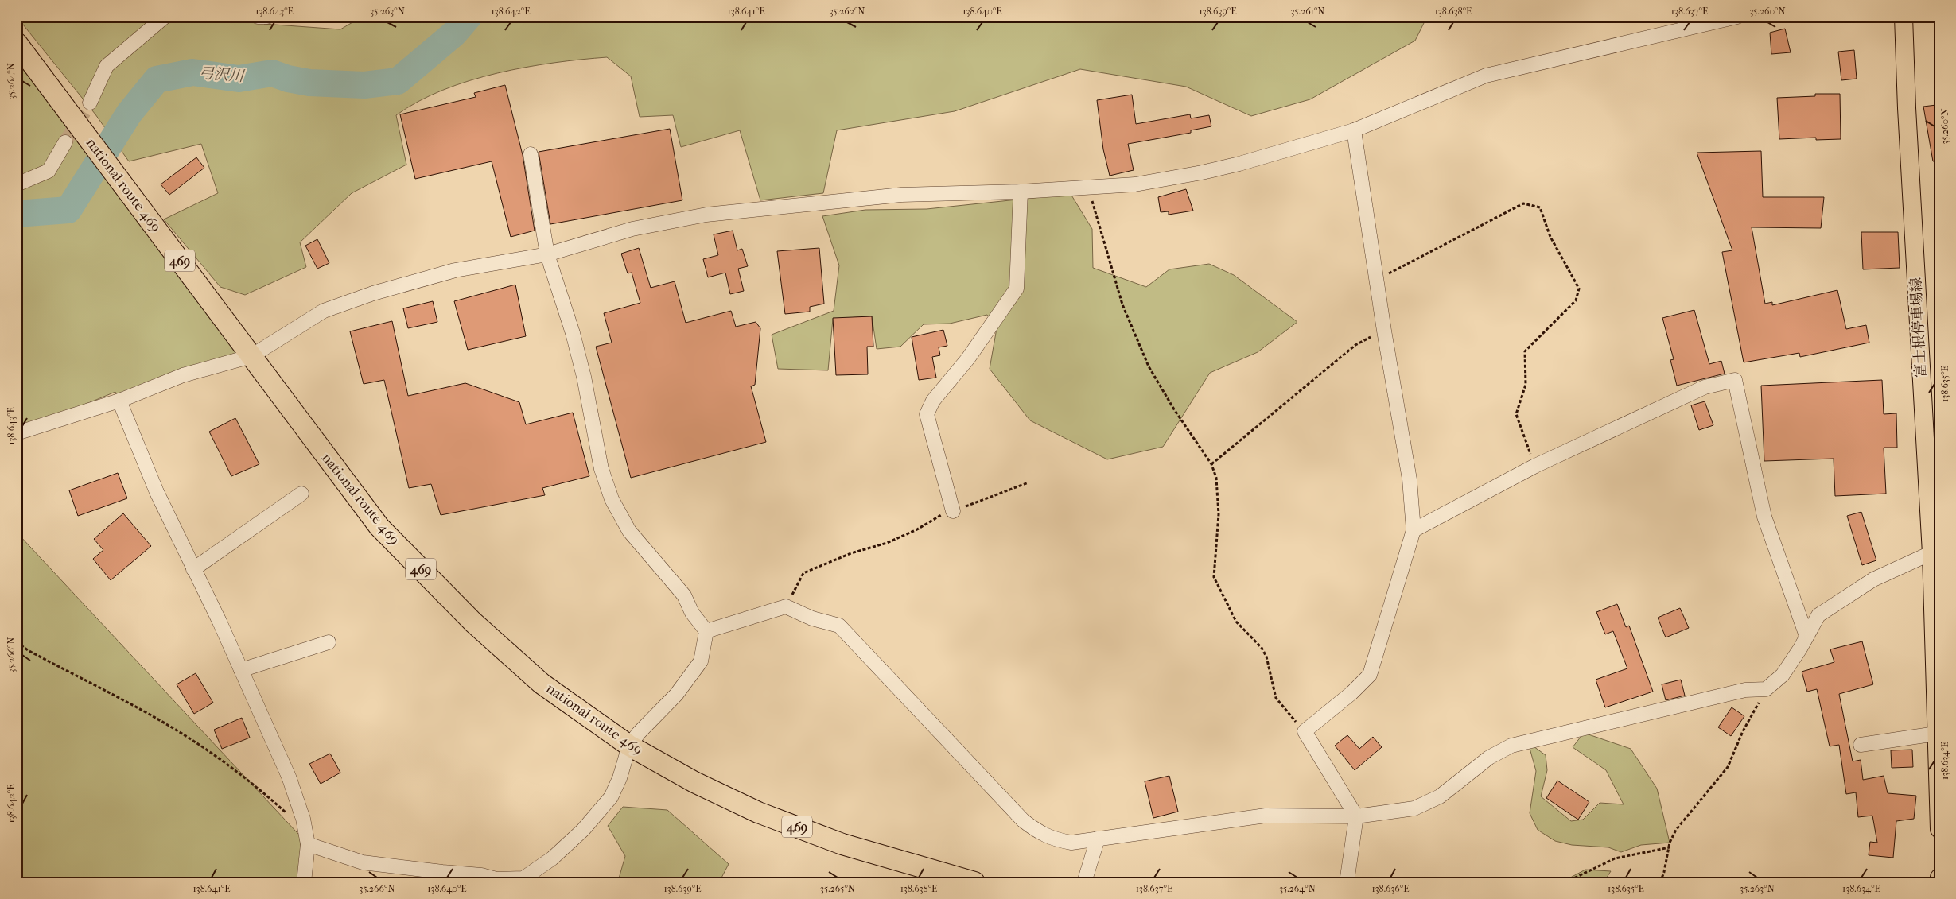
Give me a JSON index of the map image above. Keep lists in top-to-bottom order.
{
  "streets": {
    "highway": ["national route 469", "469"],
    "main road": ["富士根停車場線"]
  },
  "water": ["弓沢川"],
  "coordinates": [
    "138.643°E",
    "35.263°N",
    "138.642°E",
    "138.641°E",
    "35.262°N",
    "138.640°E",
    "138.639°E",
    "35.261°N",
    "138.638°E",
    "138.637°E",
    "35.260°N",
    "35.264°N",
    "138.635°E",
    "35.266°N",
    "138.634°E",
    "35.265°N",
    "138.636°E"
  ]
}
